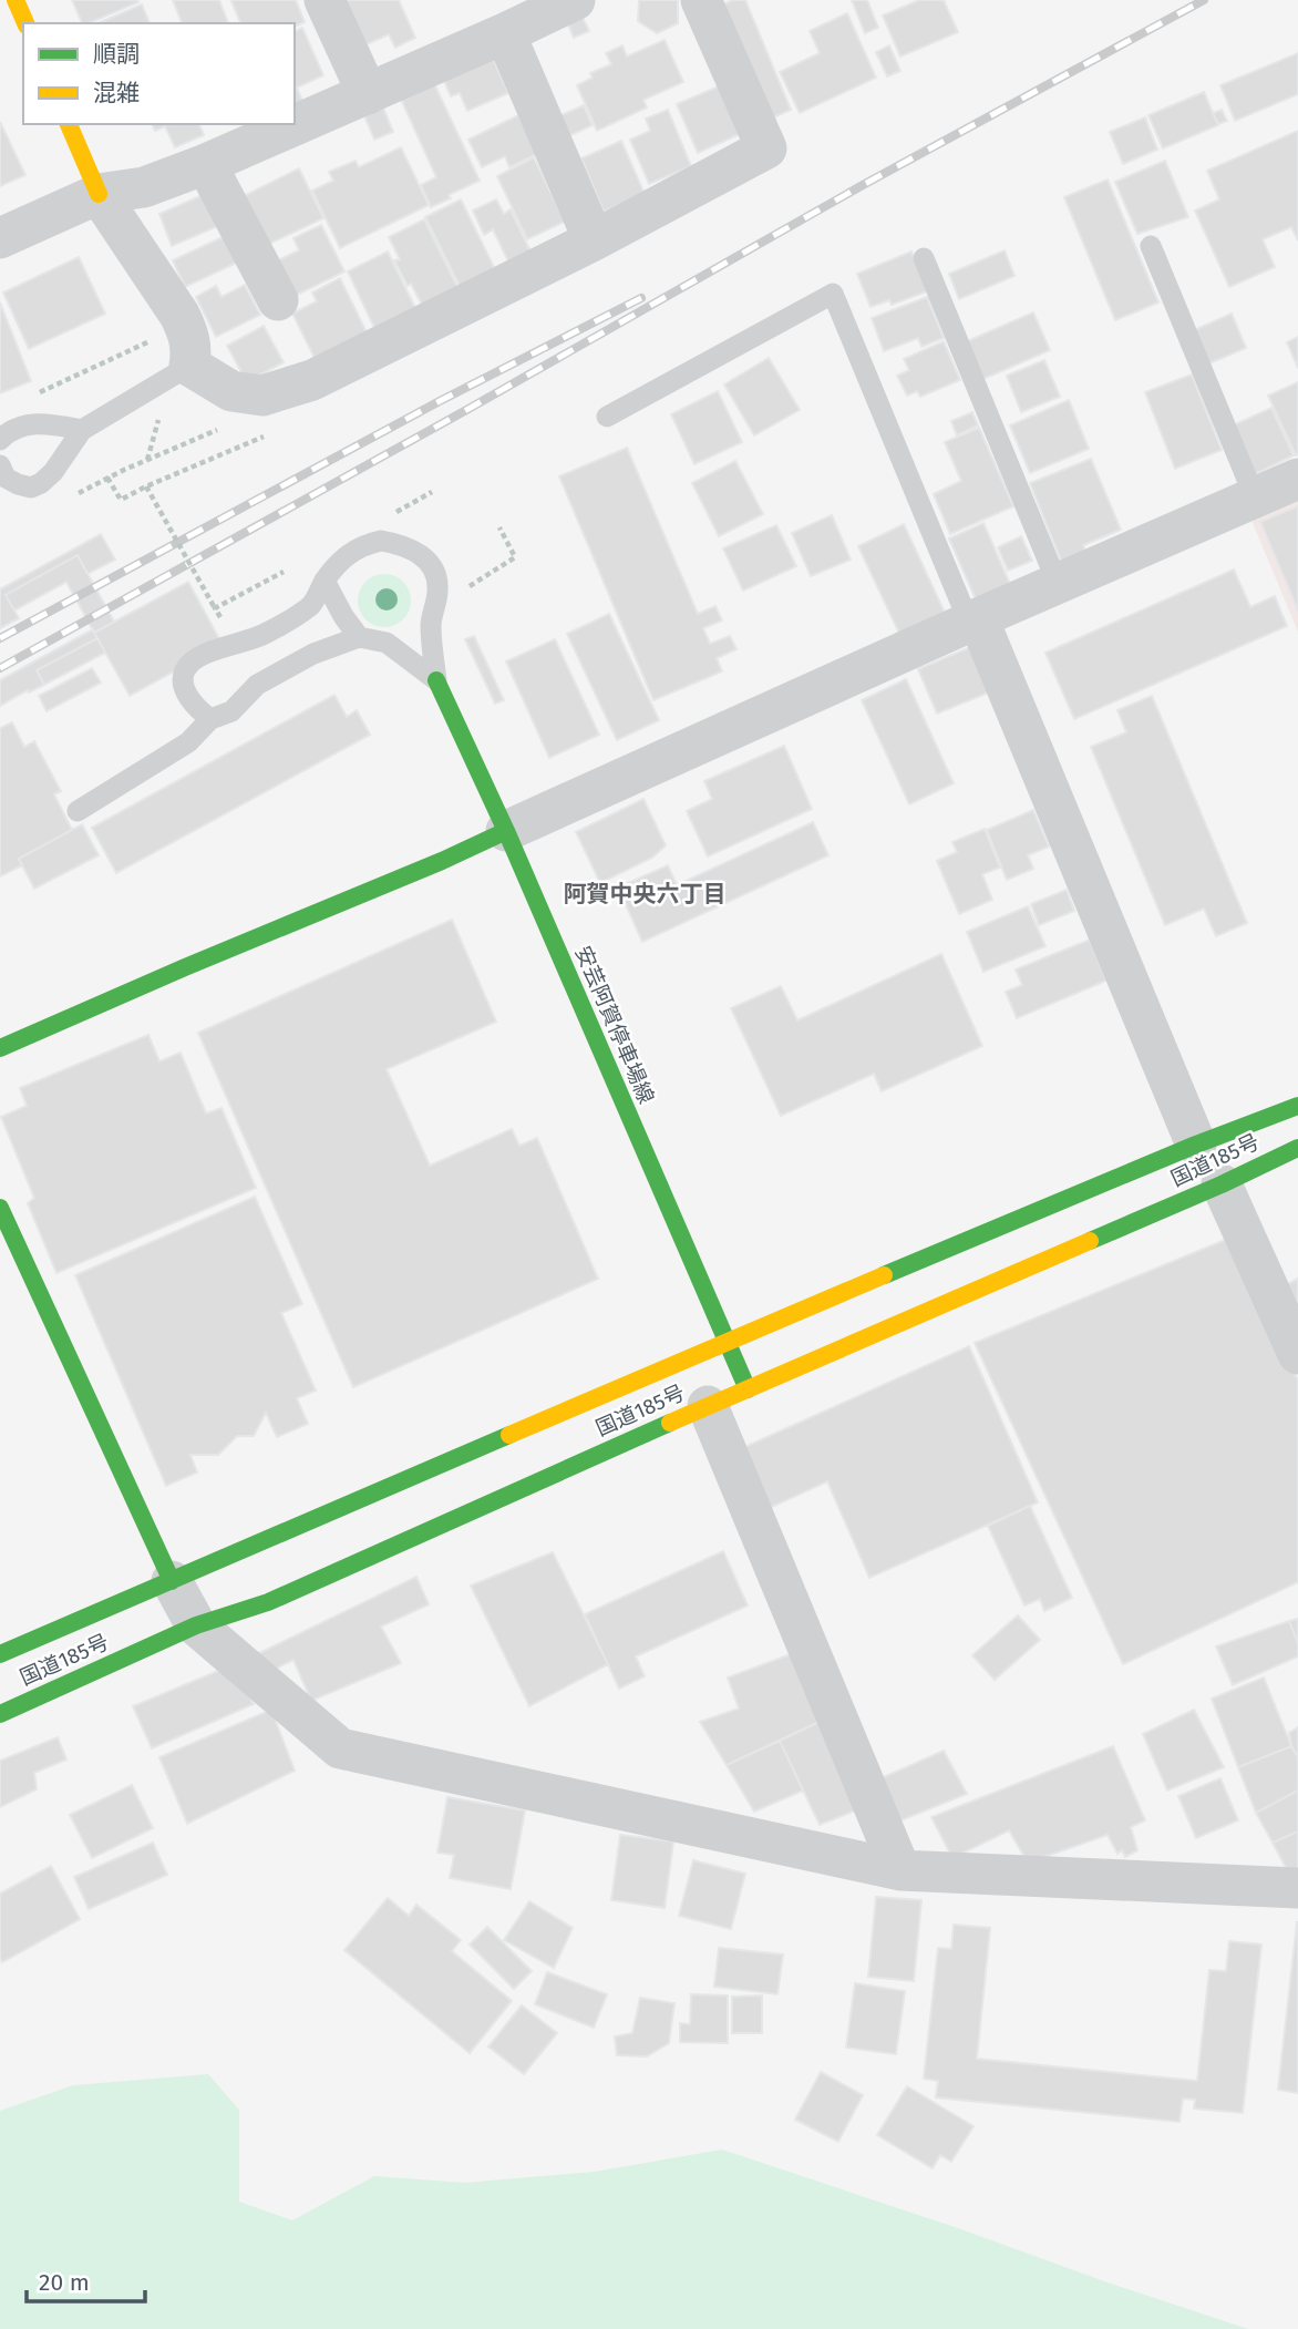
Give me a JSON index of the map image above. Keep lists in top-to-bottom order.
{
  "streets": {
    "main road": ["安芸阿賀停車場線", "国道185号"]
  },
  "crossings": [
    ["安芸阿賀停車場線", "国道185号"]
  ],
  "districts": ["阿賀中央六丁目"],
  "legend": ["順調", "混雑"],
  "scale_bar": "20 m"
}
